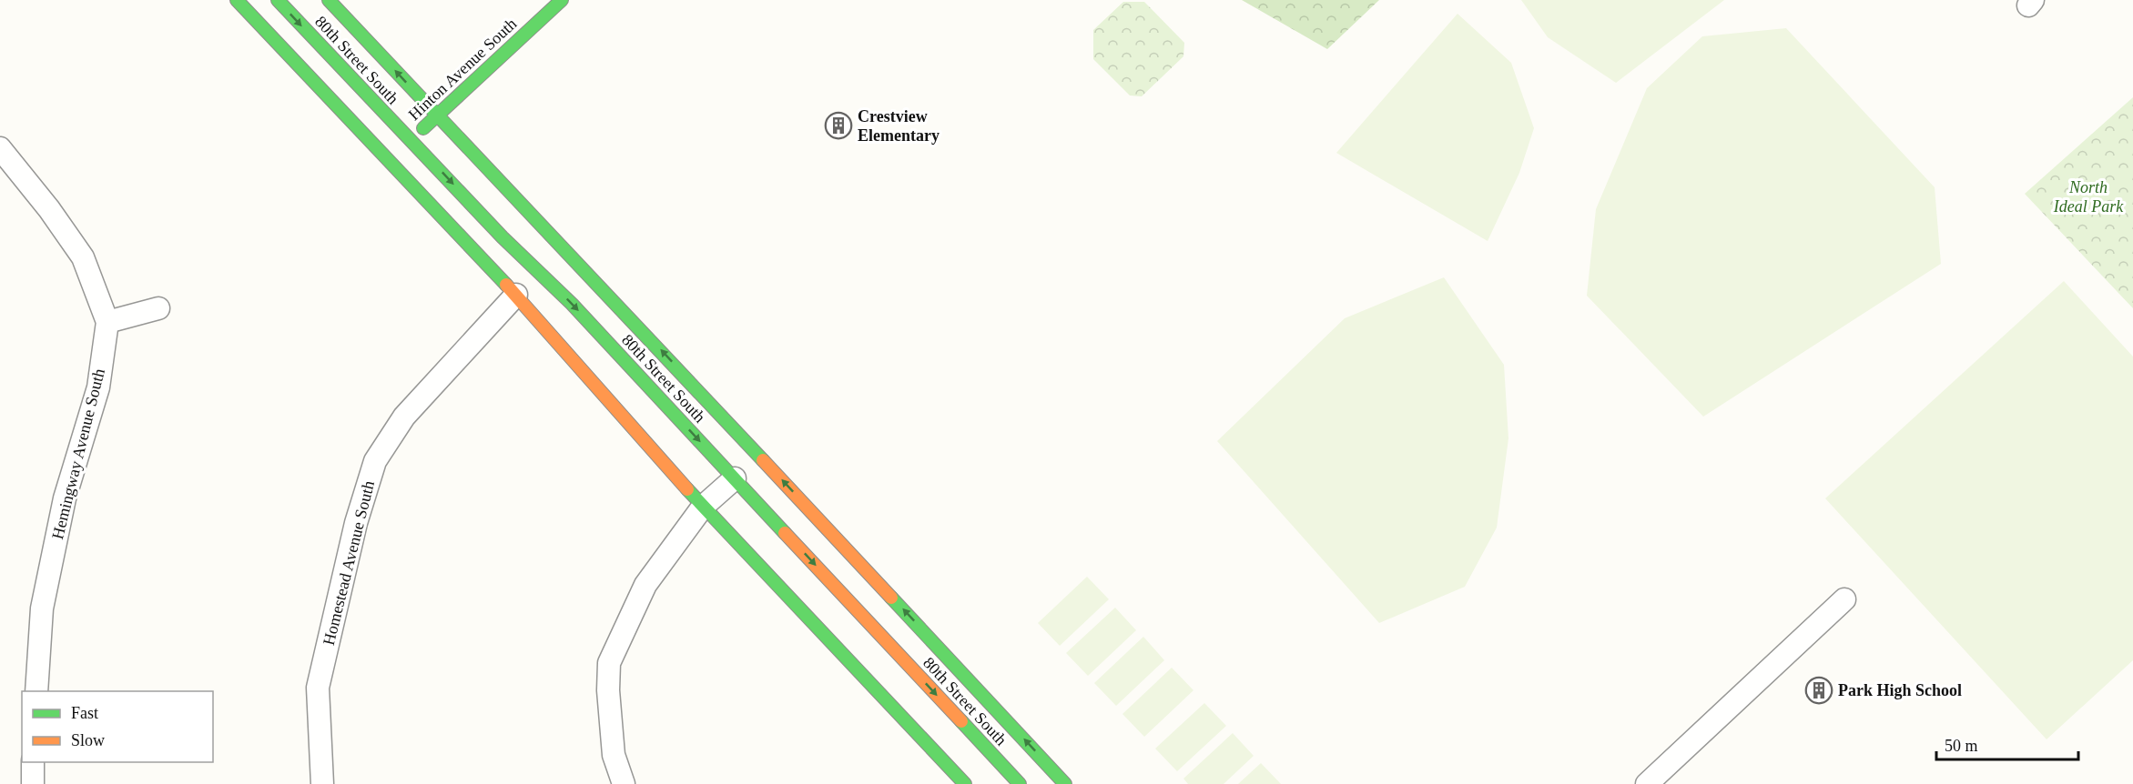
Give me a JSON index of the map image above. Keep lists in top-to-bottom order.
{
  "streets": {
    "main road": ["80th Street South", "Hinton Avenue South"],
    "street": ["Hemingway Avenue South", "Homestead Avenue South"]
  },
  "crossings": [
    ["80th Street South", "Hinton Avenue South"]
  ],
  "parks": ["North Ideal Park"],
  "places": {
    "building": ["Crestview Elementary", "Park High School"]
  },
  "legend": ["Fast", "Slow"],
  "scale_bar": "50 m"
}
